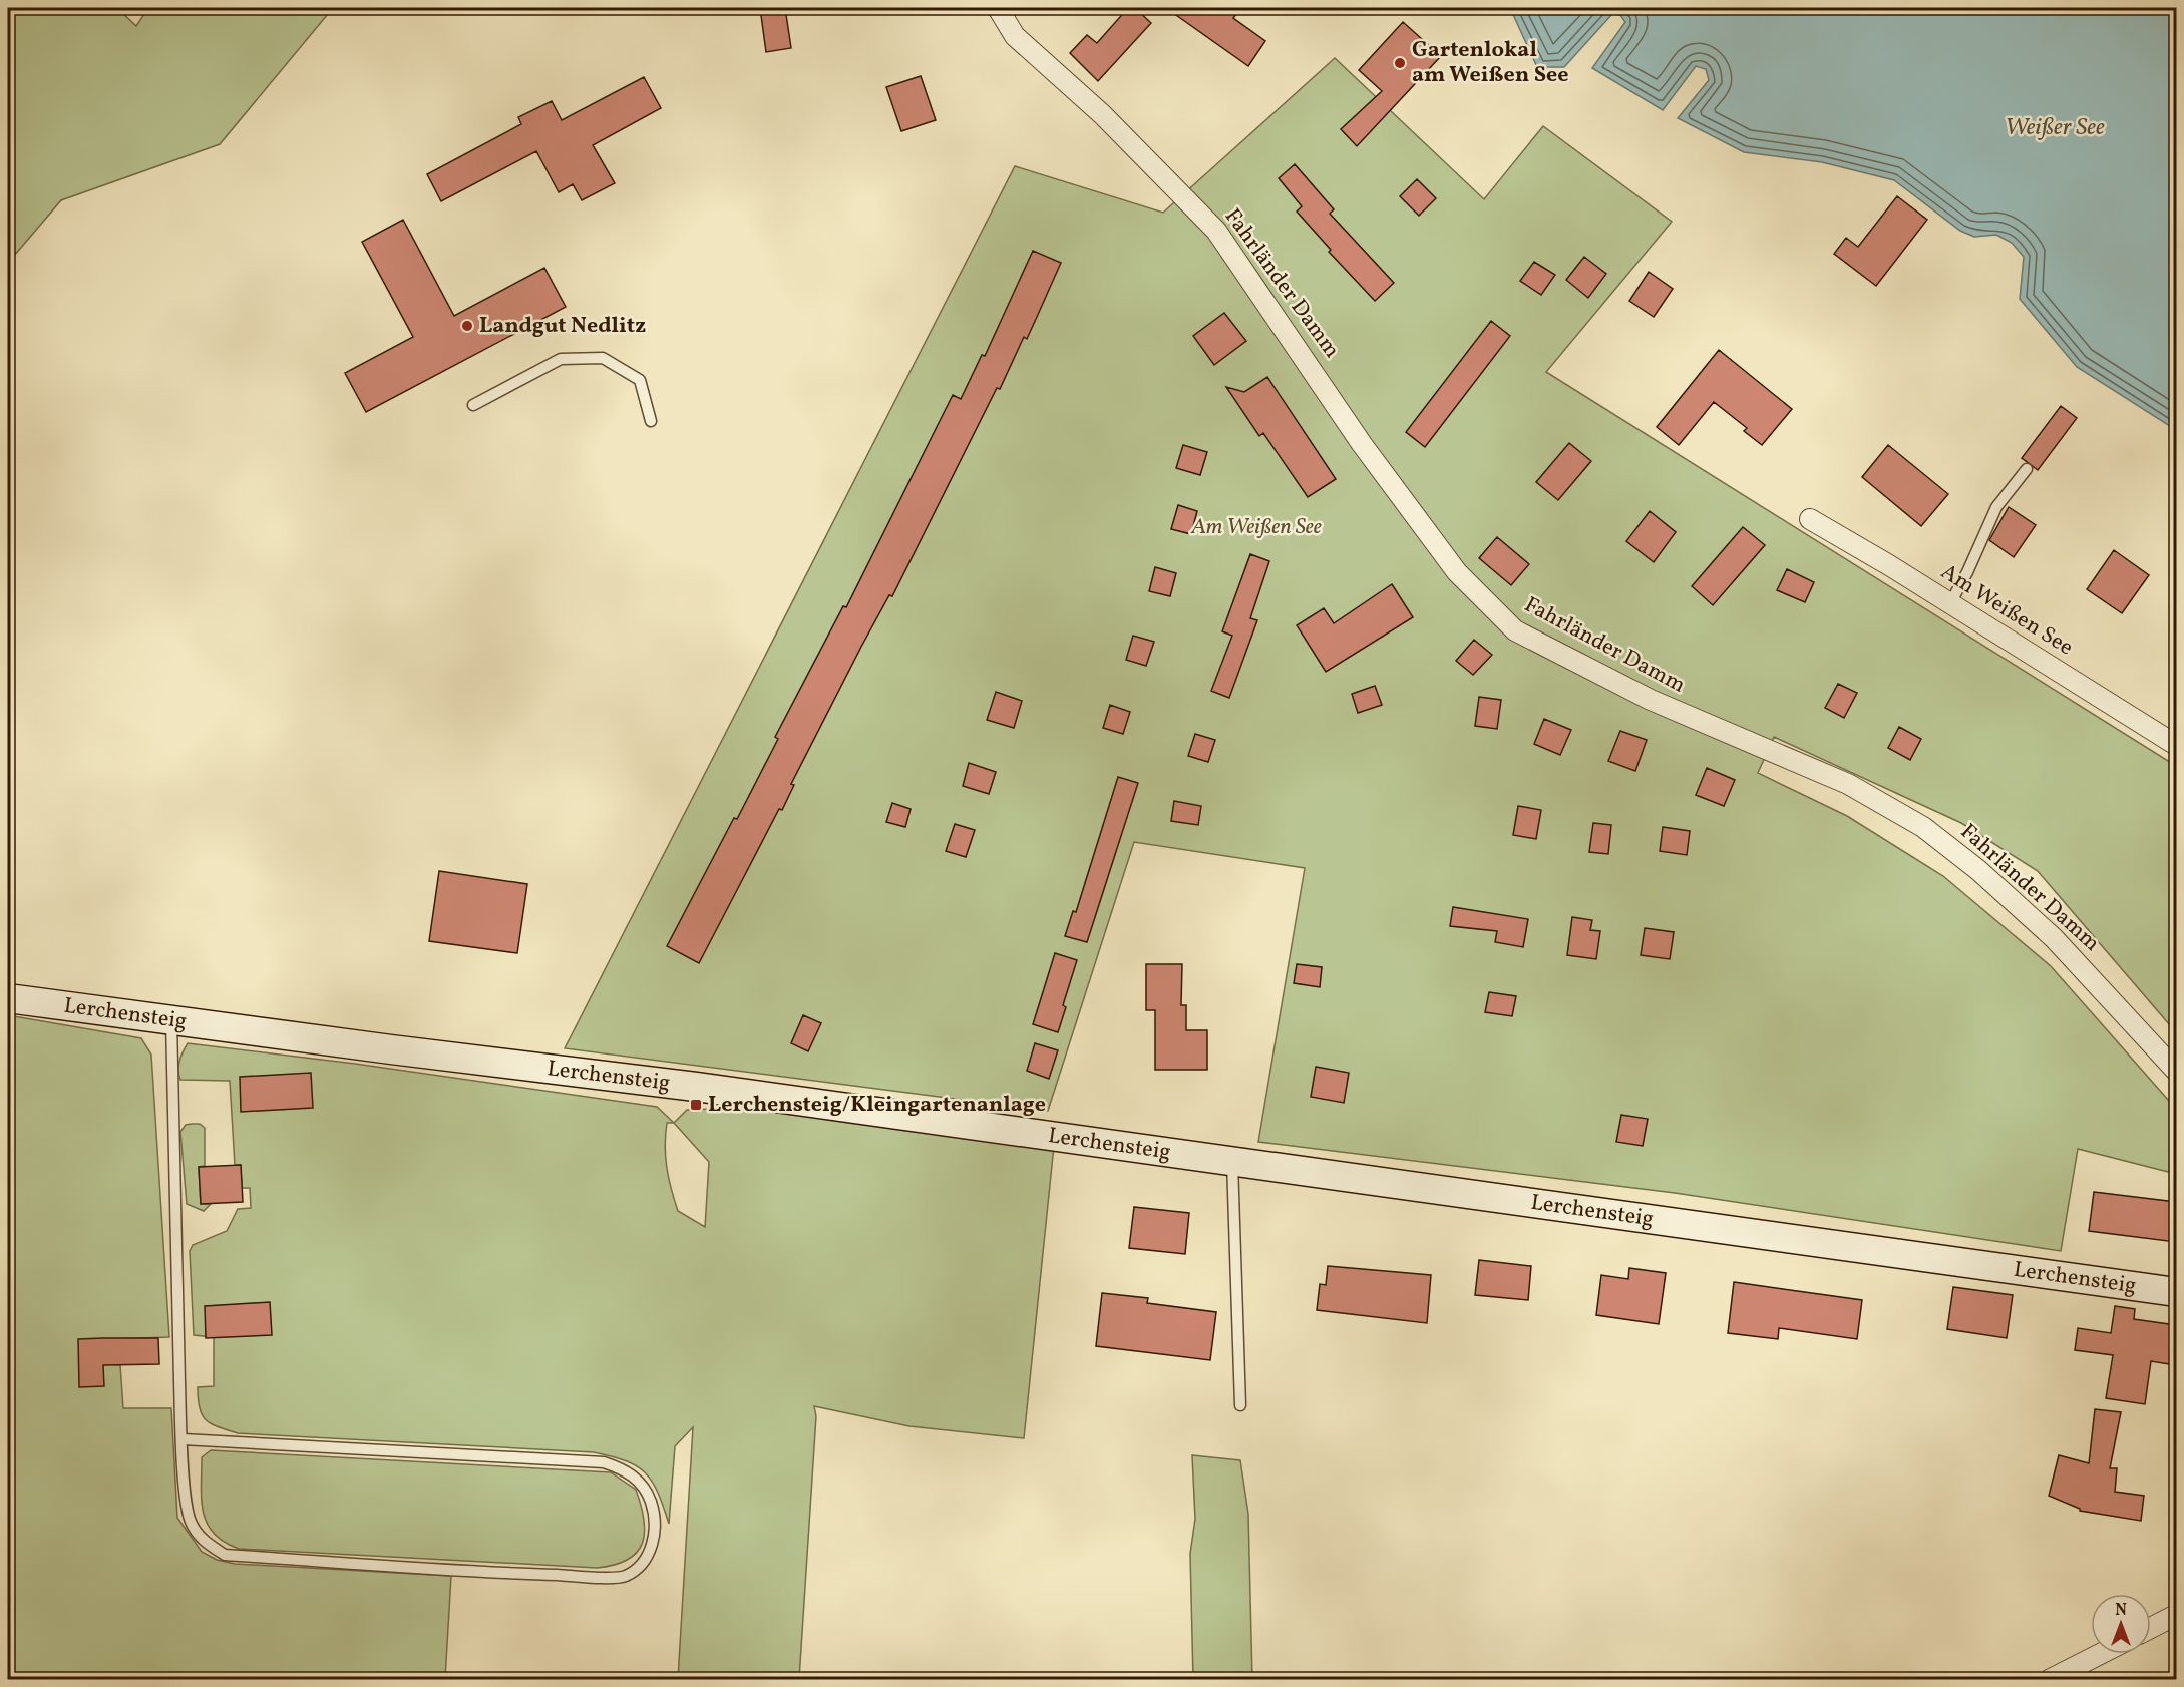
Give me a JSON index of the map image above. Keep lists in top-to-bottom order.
{
  "streets": {
    "street": ["Fahrländer Damm", "Am Weißen See", "Lerchensteig"]
  },
  "water": ["Weißer See"],
  "parks": ["Am Weißen See"],
  "places": {
    "other": ["Gartenlokal am Weißen See", "Landgut Nedlitz"],
    "transit": ["Lerchensteig/Kleingartenanlage"]
  },
  "north": "top"
}
